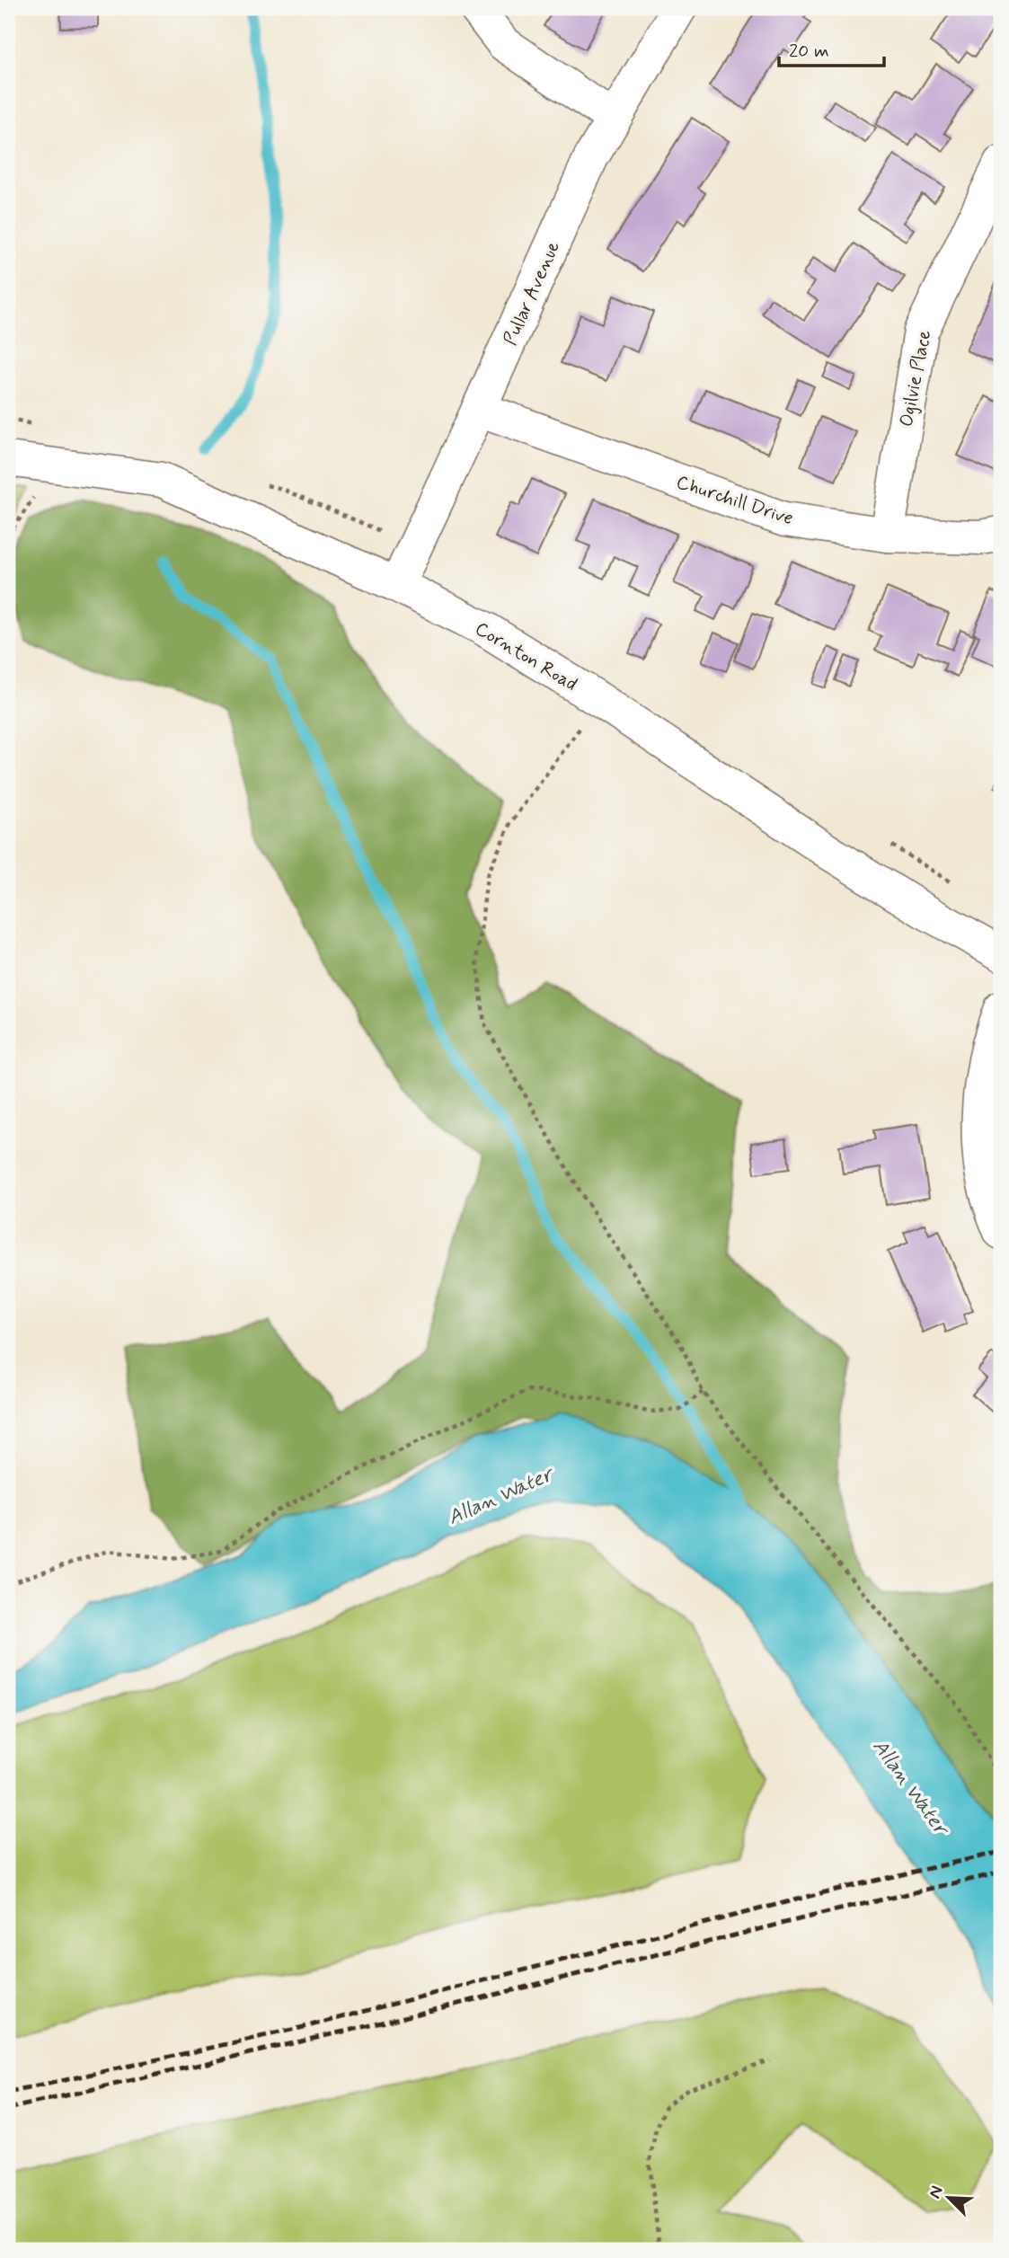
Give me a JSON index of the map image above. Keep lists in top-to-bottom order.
{
  "streets": {
    "street": [
      "Pullar Avenue",
      "Ogilvie Place",
      "Churchill Drive",
      "Cornton Road"
    ]
  },
  "crossings": [
    ["Pullar Avenue", "Churchill Drive"],
    ["Pullar Avenue", "Cornton Road"],
    ["Ogilvie Place", "Churchill Drive"]
  ],
  "water": ["Allan Water"],
  "scale_bar": "20 m",
  "north": "top left"
}
